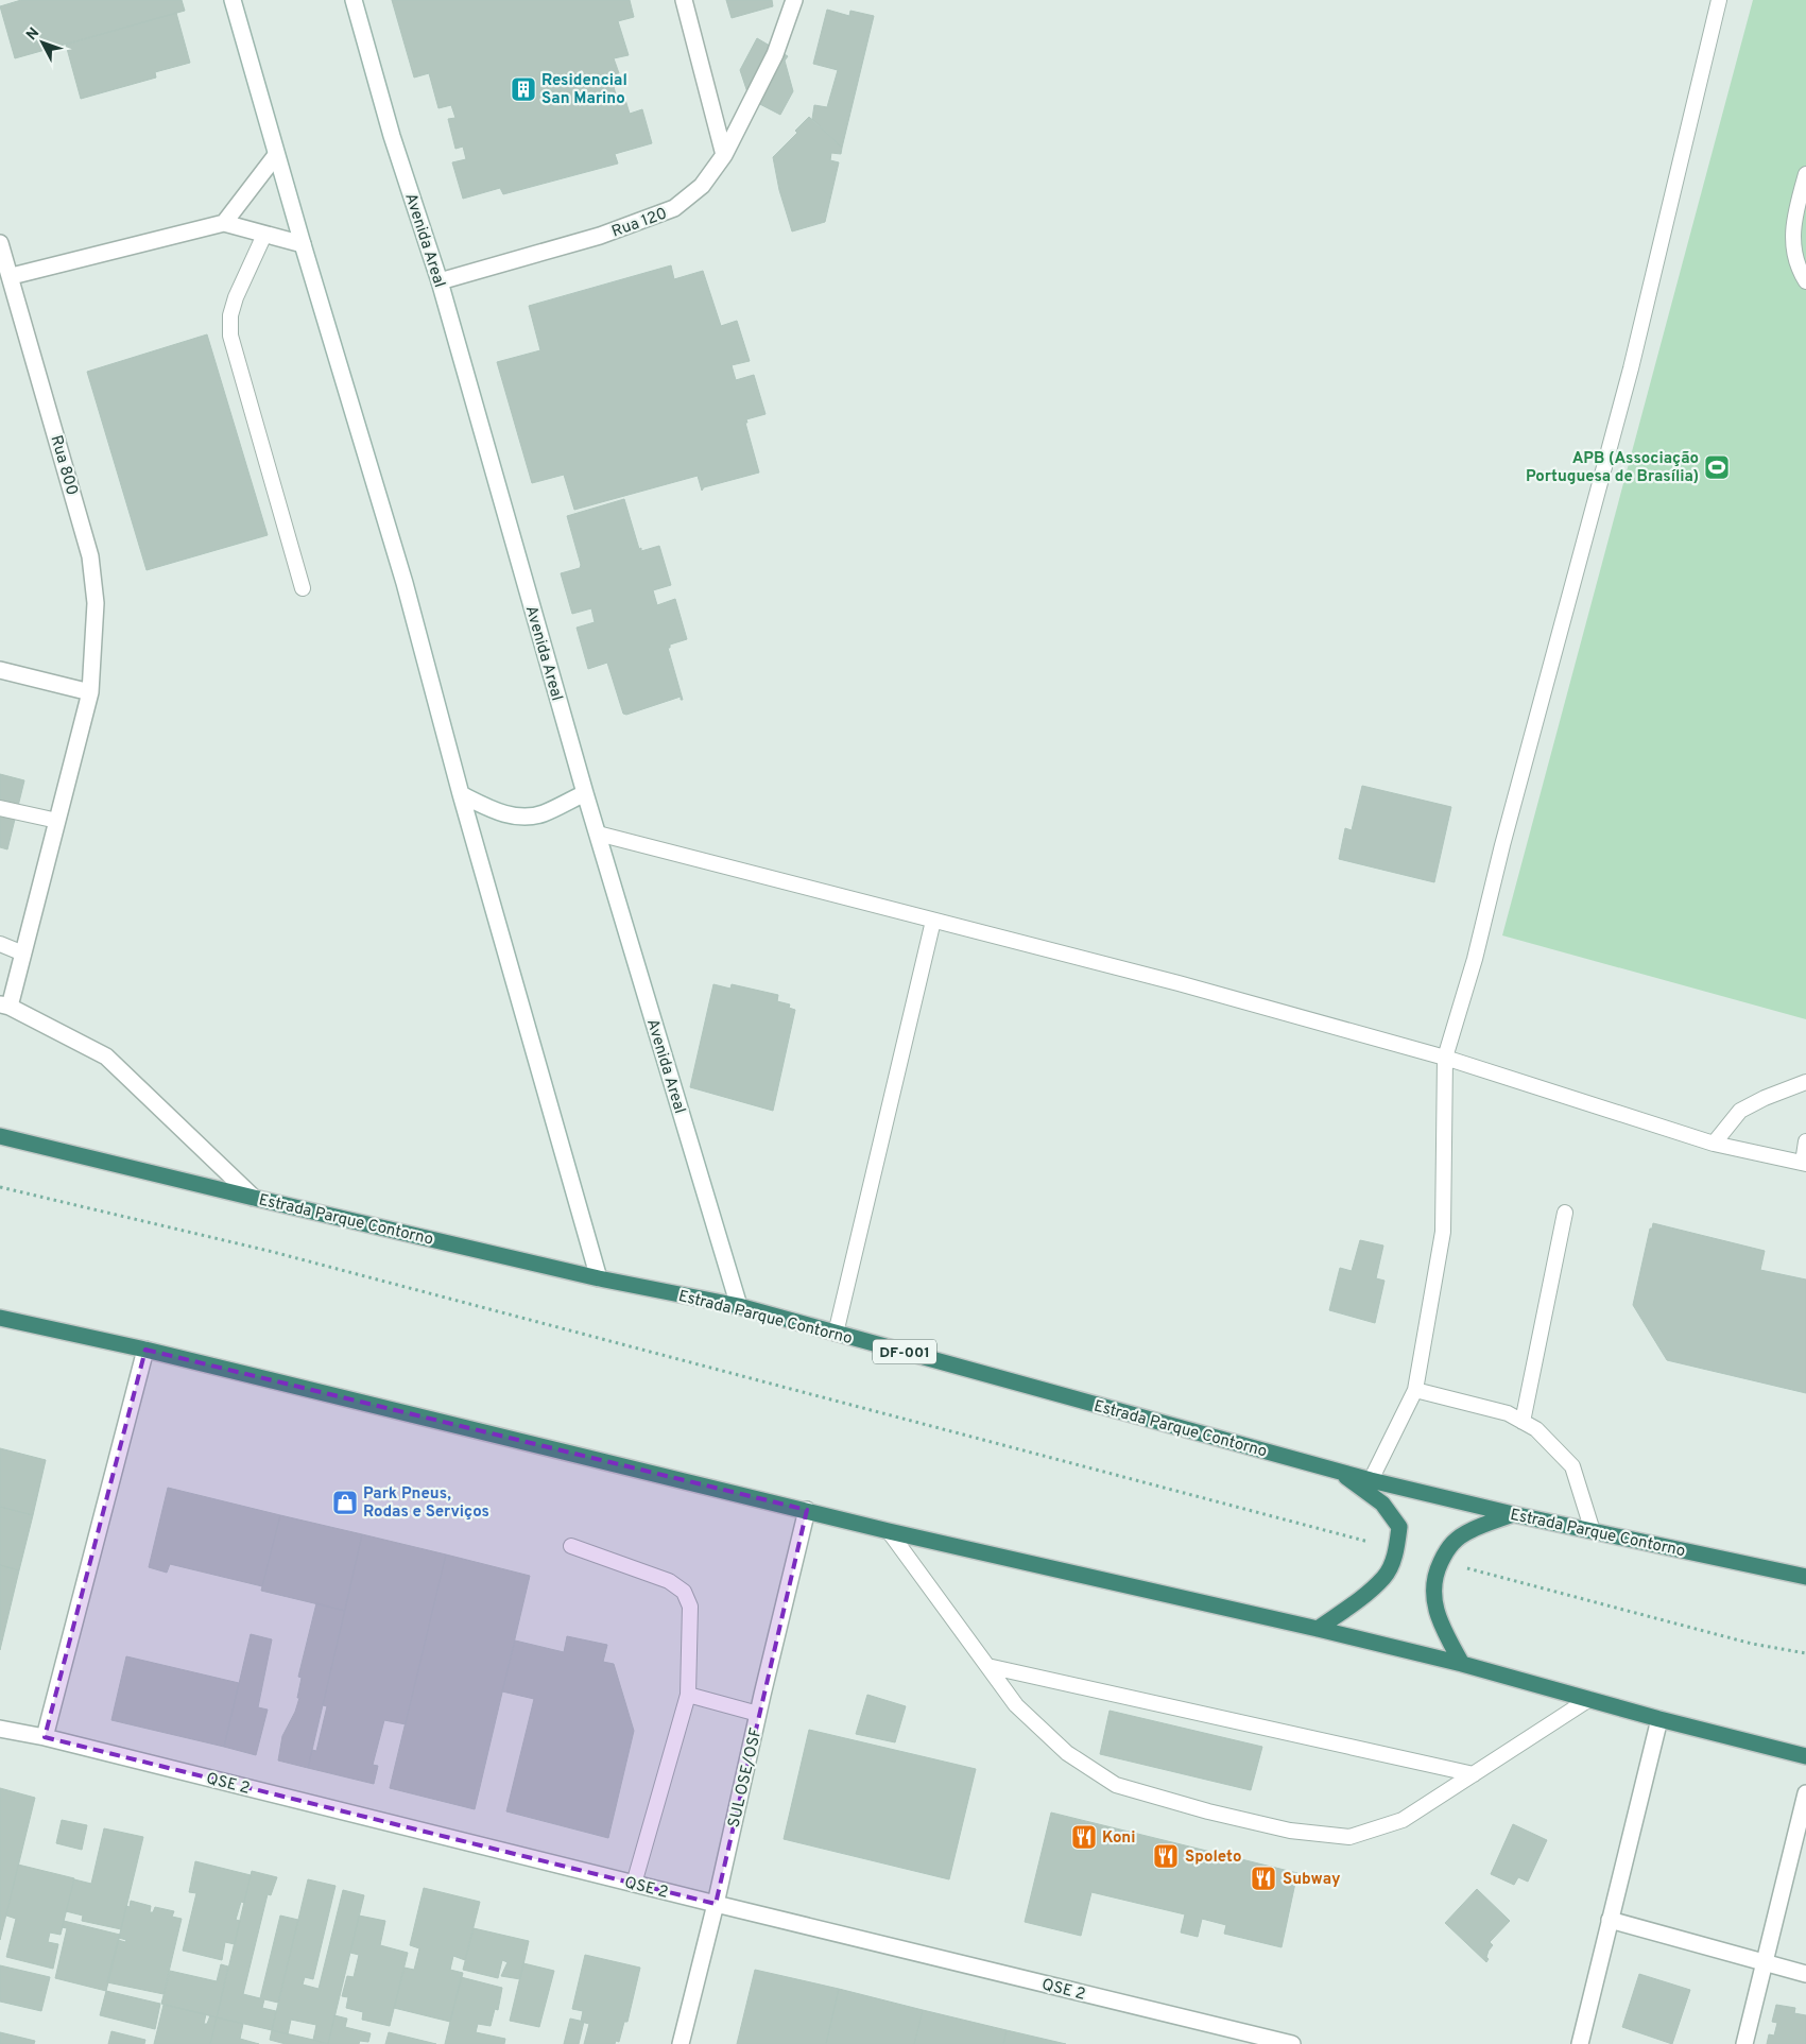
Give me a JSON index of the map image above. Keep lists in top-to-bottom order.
{
  "streets": {
    "highway": ["Estrada Parque Contorno", "DF-001"],
    "street": [
      "Rua 120",
      "Avenida Areal",
      "Rua 800",
      "SUL OSE/OSF",
      "QSE 2"
    ]
  },
  "crossings": [
    ["Rua 120", "Avenida Areal"],
    ["Avenida Areal", "Estrada Parque Contorno"],
    ["SUL OSE/OSF", "QSE 2"]
  ],
  "places": {
    "building": ["Residencial San Marino"],
    "sports": ["APB (Associação Portuguesa de Brasília)"],
    "shop": ["Park Pneus, Rodas e Serviços"],
    "restaurant": ["Koni", "Spoleto", "Subway"]
  },
  "north": "top left"
}
